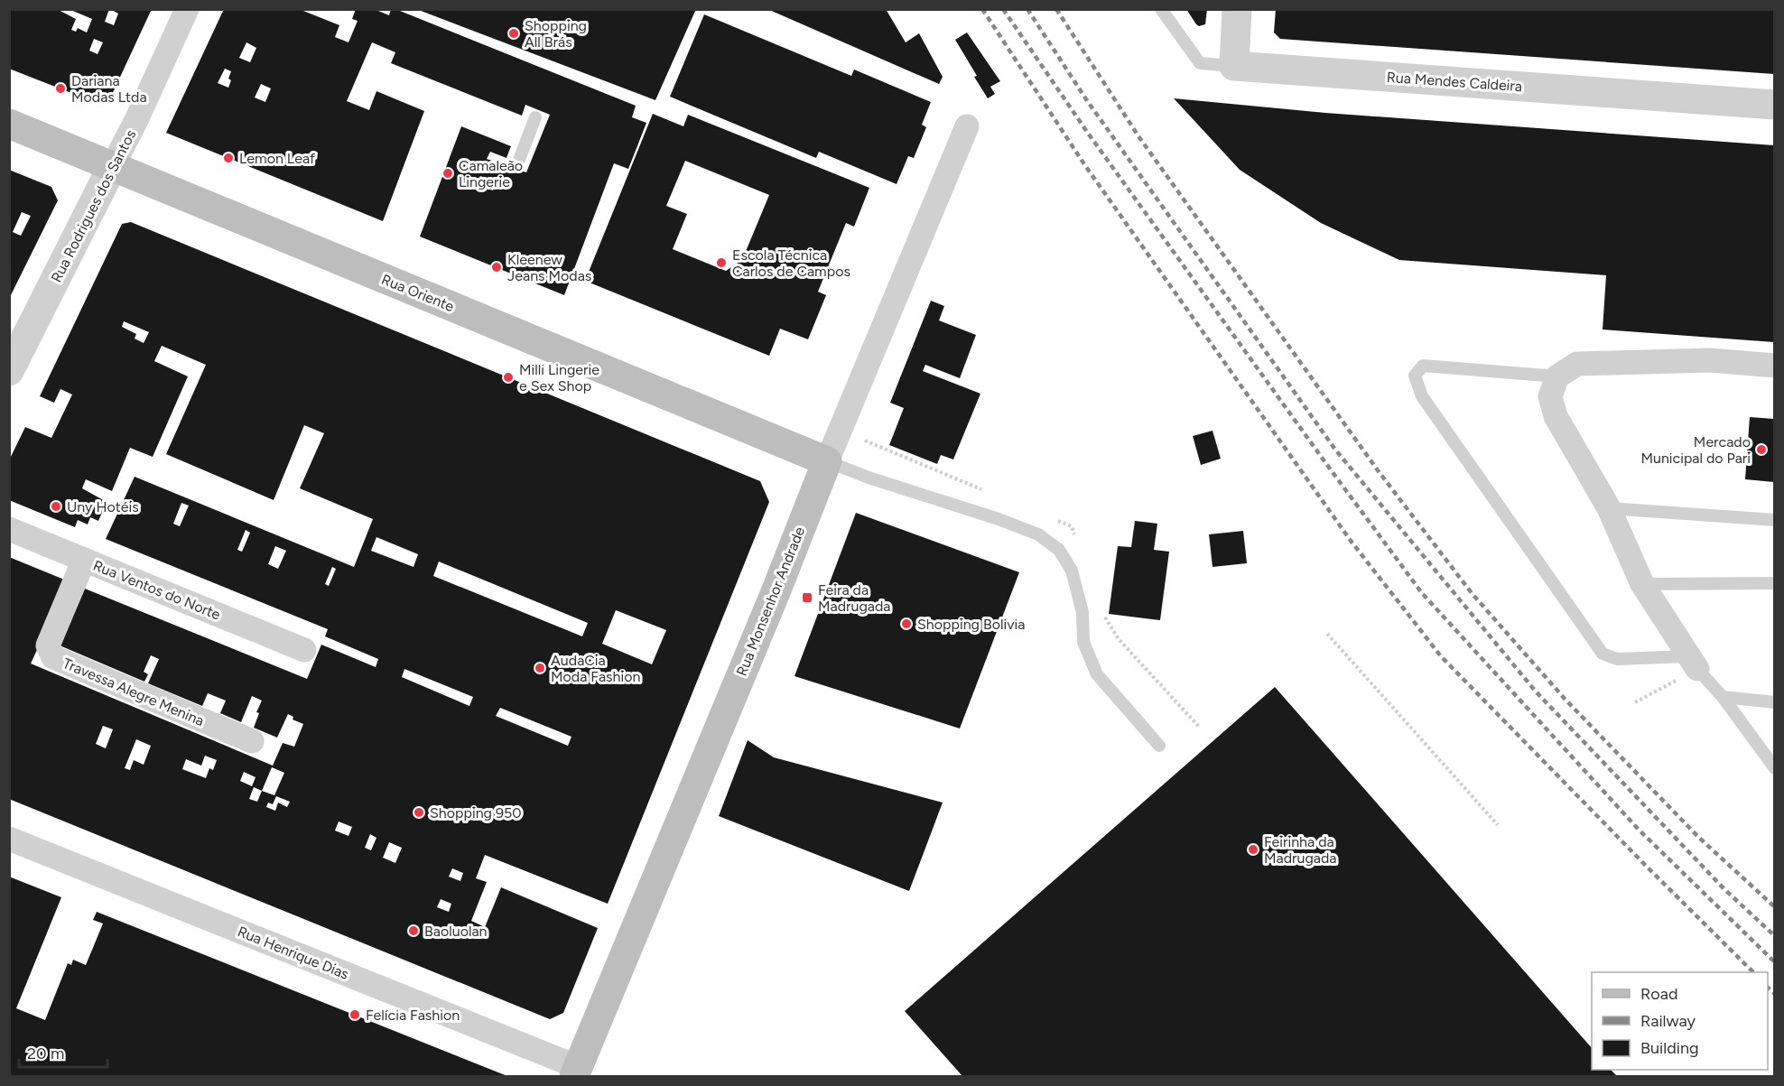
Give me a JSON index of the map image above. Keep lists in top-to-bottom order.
{
  "streets": {
    "main road": ["Rua Oriente", "Rua Monsenhor Andrade"],
    "street": [
      "Rua Mendes Caldeira",
      "Rua Rodrigues dos Santos",
      "Rua Ventos do Norte",
      "Travessa Alegre Menina",
      "Rua Henrique Dias"
    ]
  },
  "crossings": [
    ["Rua Rodrigues dos Santos", "Rua Oriente"],
    ["Rua Oriente", "Rua Monsenhor Andrade"],
    ["Rua Ventos do Norte", "Travessa Alegre Menina"],
    ["Rua Monsenhor Andrade", "Rua Henrique Dias"]
  ],
  "places": {
    "other": [
      "Shopping All Brás",
      "Dariana Modas Ltda",
      "Lemon Leaf",
      "Camaleão Lingerie",
      "Escola Técnica Carlos de Campos",
      "Kleenew Jeans Modas",
      "Milli Lingerie e Sex Shop",
      "Mercado Municipal do Pari",
      "Uny Hotéis",
      "Shopping Bolivia",
      "AudaCia Moda Fashion",
      "Shopping 950",
      "Feirinha da Madrugada",
      "Baoluolan",
      "Felícia Fashion"
    ],
    "transit": ["Feira da Madrugada"]
  },
  "legend": ["Road", "Railway", "Building"],
  "scale_bar": "20 m"
}
